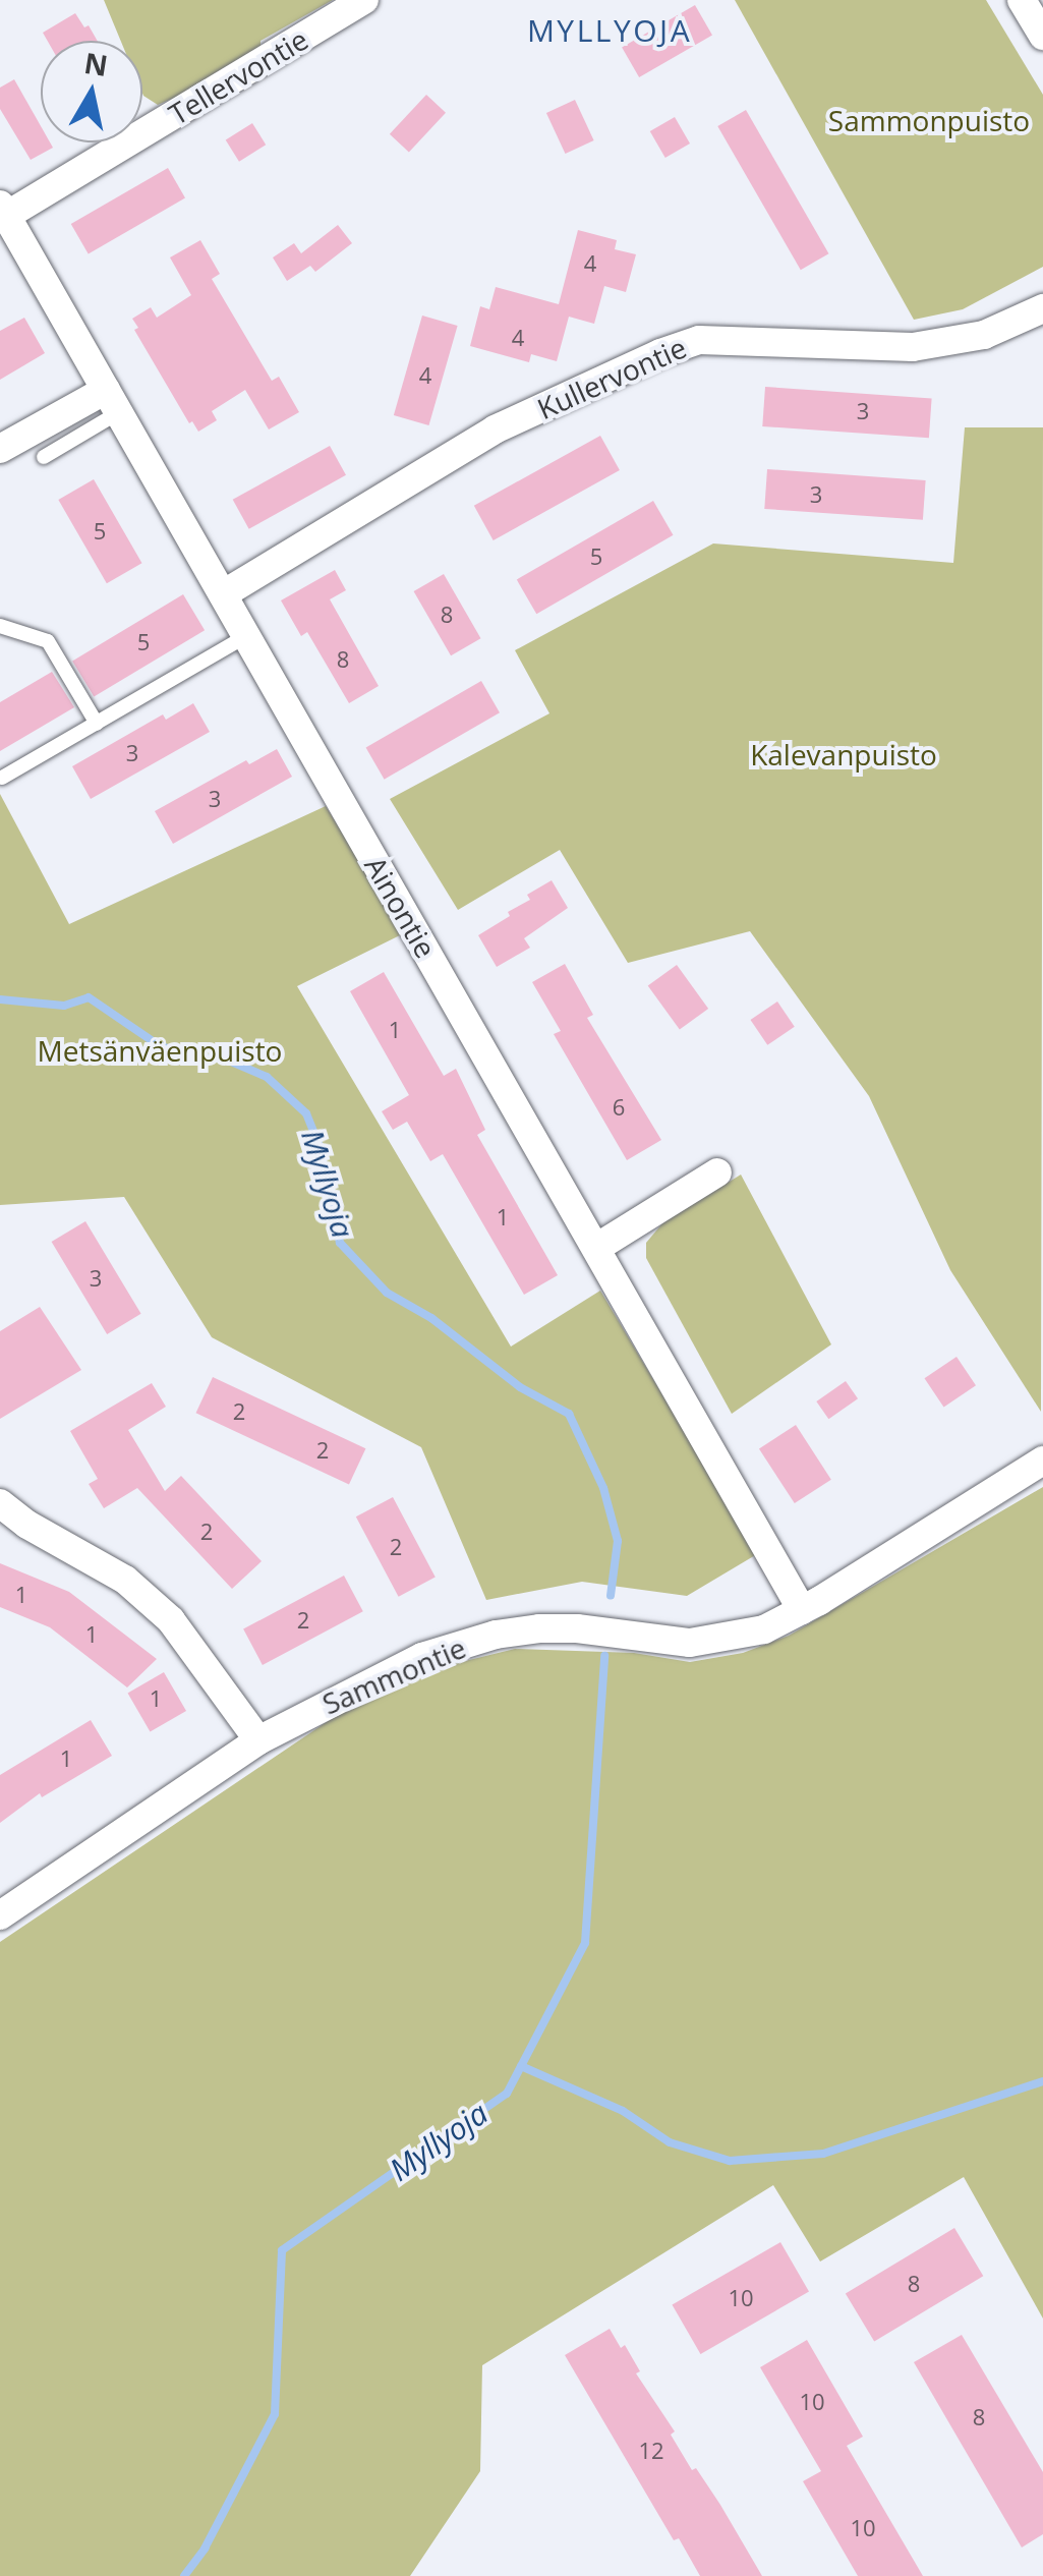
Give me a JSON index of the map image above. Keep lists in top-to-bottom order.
{
  "streets": {
    "street": [
      "Tellervontie",
      "Kullervontie",
      "Ainontie",
      "Sammontie"
    ]
  },
  "crossings": [
    ["Tellervontie", "Ainontie"],
    ["Kullervontie", "Ainontie"],
    ["Ainontie", "Sammontie"]
  ],
  "districts": ["MYLLYOJA"],
  "water": ["Myllyoja"],
  "parks": ["Sammonpuisto", "Kalevanpuisto", "Metsänväenpuisto"],
  "house_numbers": [
    "4",
    "4",
    "4",
    "3",
    "3",
    "5",
    "5",
    "8",
    "5",
    "8",
    "3",
    "3",
    "1",
    "6",
    "1",
    "3",
    "2",
    "2",
    "2",
    "2",
    "1",
    "2",
    "1",
    "1",
    "1",
    "8",
    "10",
    "10",
    "8",
    "12",
    "10"
  ],
  "north": "top"
}
